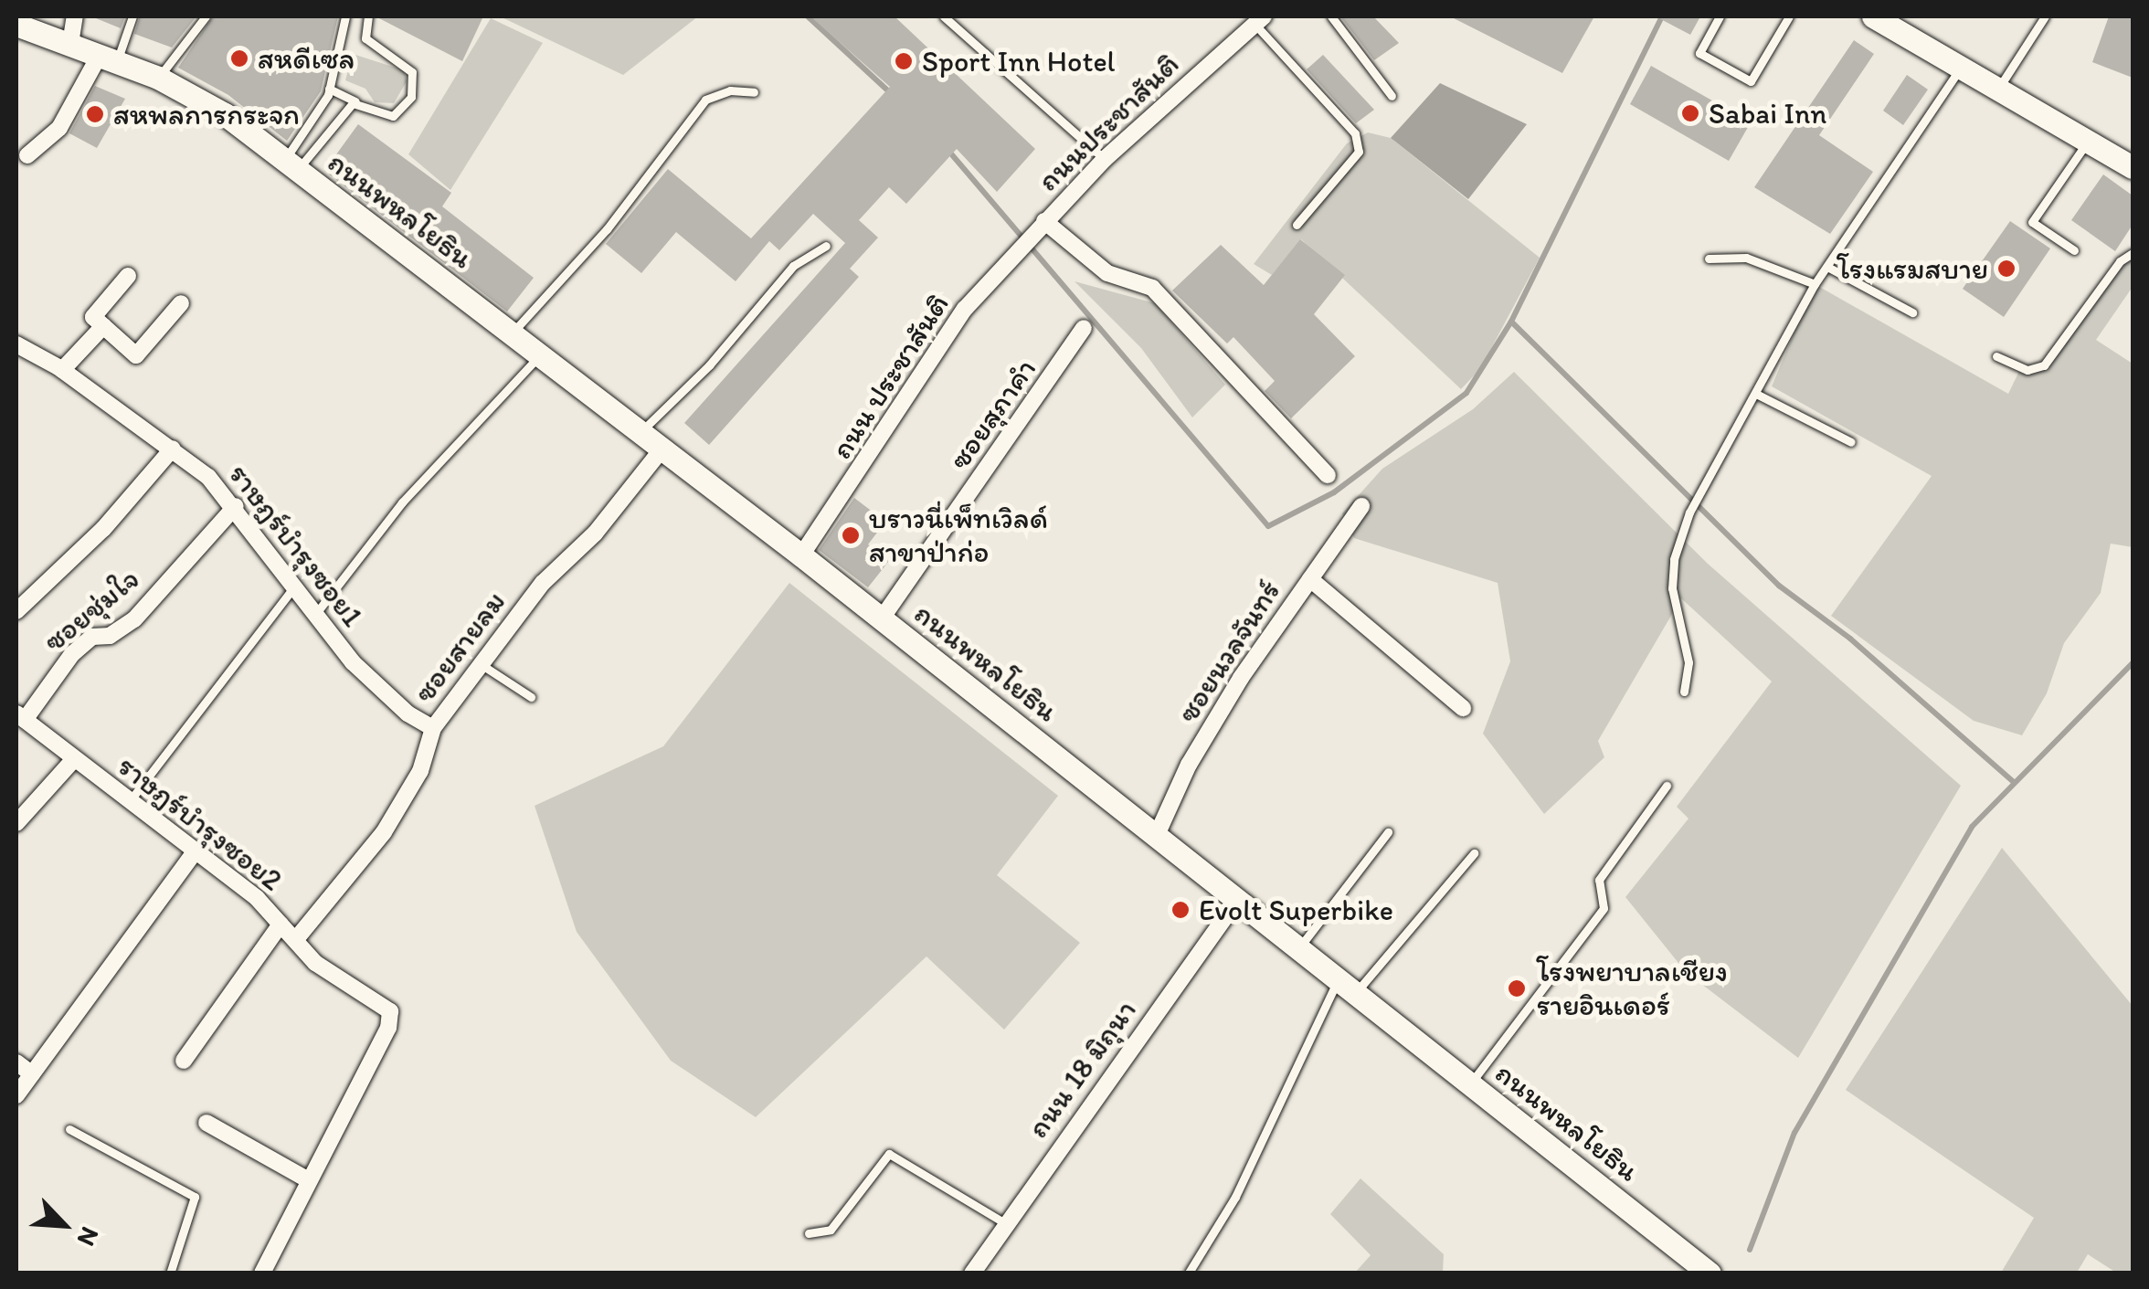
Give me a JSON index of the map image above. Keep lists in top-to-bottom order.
{
  "streets": {
    "main road": ["ถนนพหลโยธิน"],
    "street": [
      "ถนนประชาสันติ",
      "ถนน ประชาสันติ",
      "ซอยสุภาคำ",
      "ราษฎร์บำรุงซอย1",
      "ซอยชุ่มใจ",
      "ซอยสายลม",
      "ซอยนวลจันทร์",
      "ราษฎร์บำรุงซอย2",
      "ถนน 18 มิถุนา"
    ]
  },
  "crossings": [
    ["ถนนประชาสันติ", "ถนน ประชาสันติ"],
    ["ถนนพหลโยธิน", "ถนน ประชาสันติ"],
    ["ถนนพหลโยธิน", "ซอยสุภาคำ"],
    ["ถนนพหลโยธิน", "ซอยสายลม"],
    ["ถนนพหลโยธิน", "ซอยนวลจันทร์"],
    ["ถนนพหลโยธิน", "ถนน 18 มิถุนา"],
    ["ราษฎร์บำรุงซอย1", "ซอยชุ่มใจ"],
    ["ราษฎร์บำรุงซอย1", "ซอยสายลม"],
    ["ซอยชุ่มใจ", "ราษฎร์บำรุงซอย2"],
    ["ซอยสายลม", "ราษฎร์บำรุงซอย2"]
  ],
  "places": [
    "สหดีเซล",
    "Sport Inn Hotel",
    "Sabai Inn",
    "สหพลการกระจก",
    "โรงแรมสบาย",
    "บราวนี่เพ็ทเวิลด์ สาขาป่าก่อ",
    "Evolt Superbike",
    "โรงพยาบาลเชียง รายอินเดอร์"
  ],
  "north": "bottom right"
}
